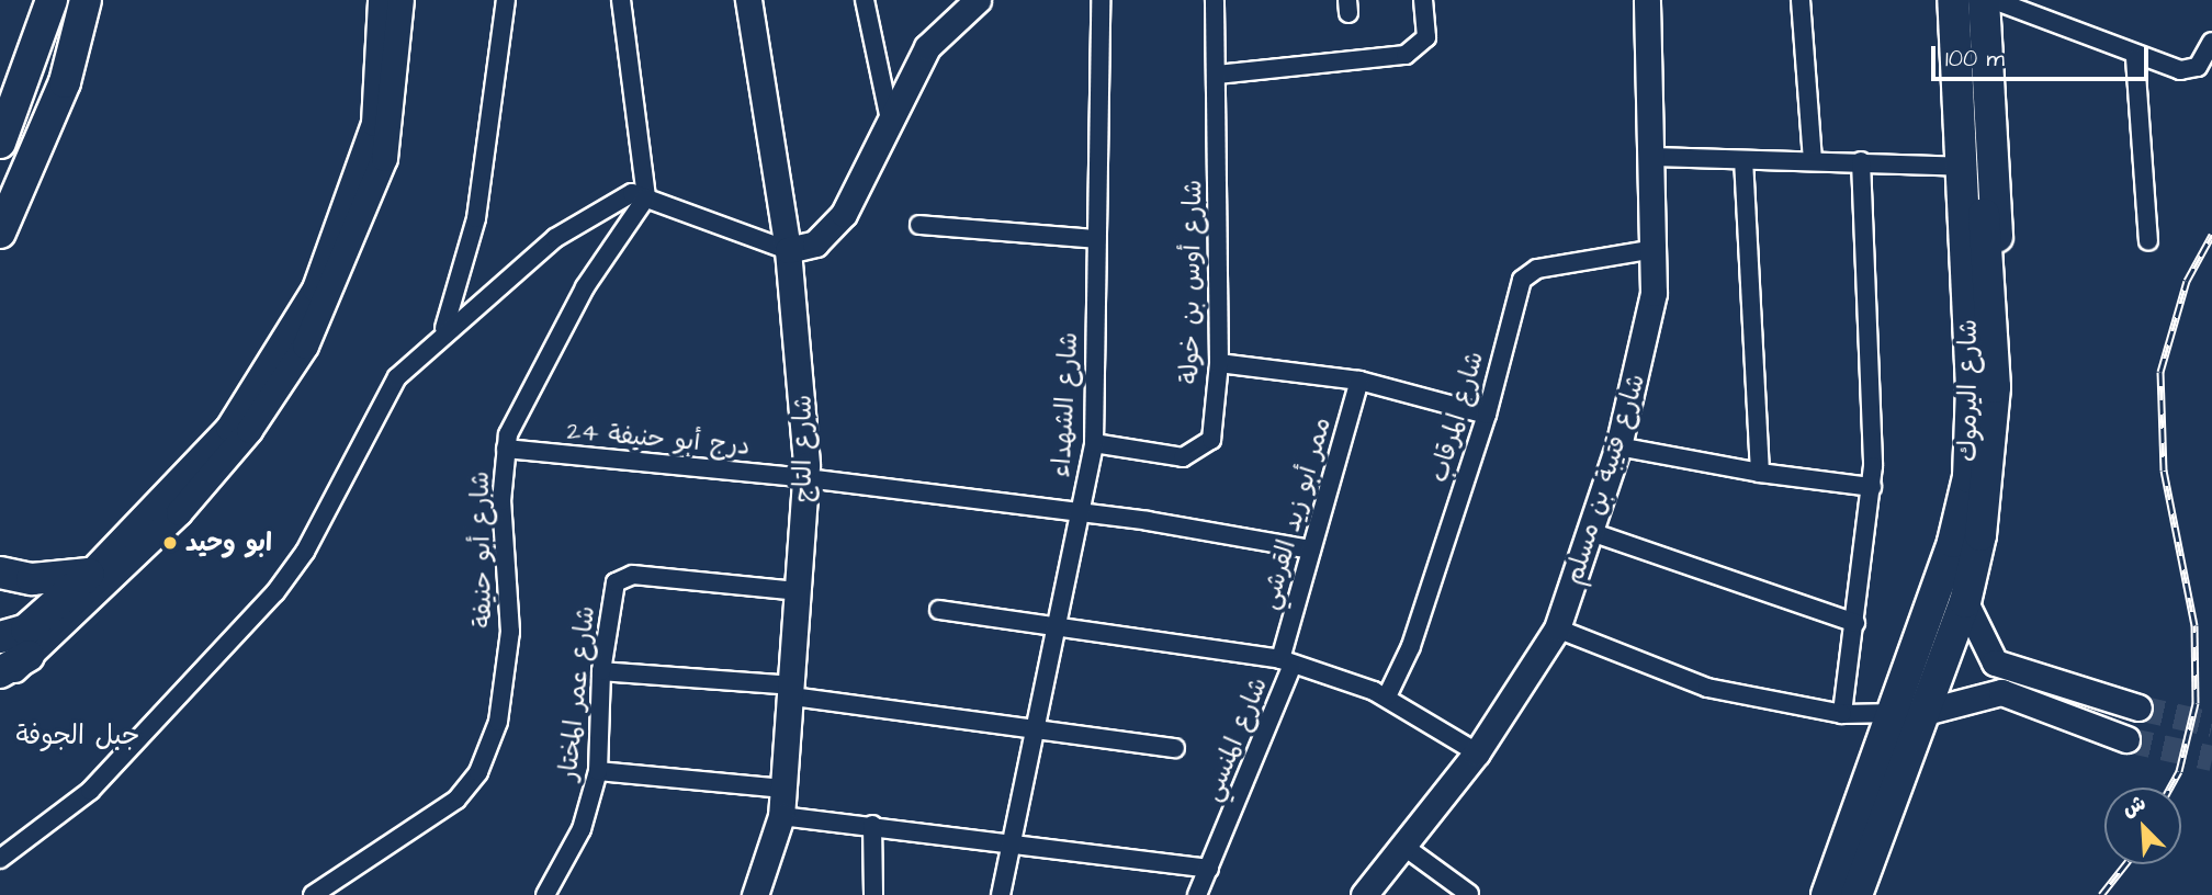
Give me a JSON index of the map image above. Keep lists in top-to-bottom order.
{
  "streets": {
    "highway": ["شارع اليرموك"],
    "street": [
      "شارع أوس بن خولة",
      "شارع الشهداء",
      "شارع المرقاب",
      "درج أبو حنيفة 24",
      "شارع التاج",
      "شارع قتيبة بن مسلم",
      "ممر أبو زيد القرشي",
      "شارع أبو حنيفة",
      "شارع عمر المختار",
      "شارع المنسي"
    ]
  },
  "crossings": [
    ["شارع أوس بن خولة", "شارع الشهداء"],
    ["شارع الشهداء", "درج أبو حنيفة 24"],
    ["شارع المرقاب", "شارع قتيبة بن مسلم"],
    ["شارع المرقاب", "شارع المنسي"],
    ["درج أبو حنيفة 24", "شارع التاج"],
    ["درج أبو حنيفة 24", "ممر أبو زيد القرشي"],
    ["درج أبو حنيفة 24", "شارع أبو حنيفة"],
    ["شارع التاج", "شارع عمر المختار"],
    ["شارع قتيبة بن مسلم", "شارع المنسي"],
    ["ممر أبو زيد القرشي", "شارع المنسي"]
  ],
  "districts": ["جبل الجوفة"],
  "places": ["ابو وحيد"],
  "scale_bar": "100 m",
  "north": "top left"
}
